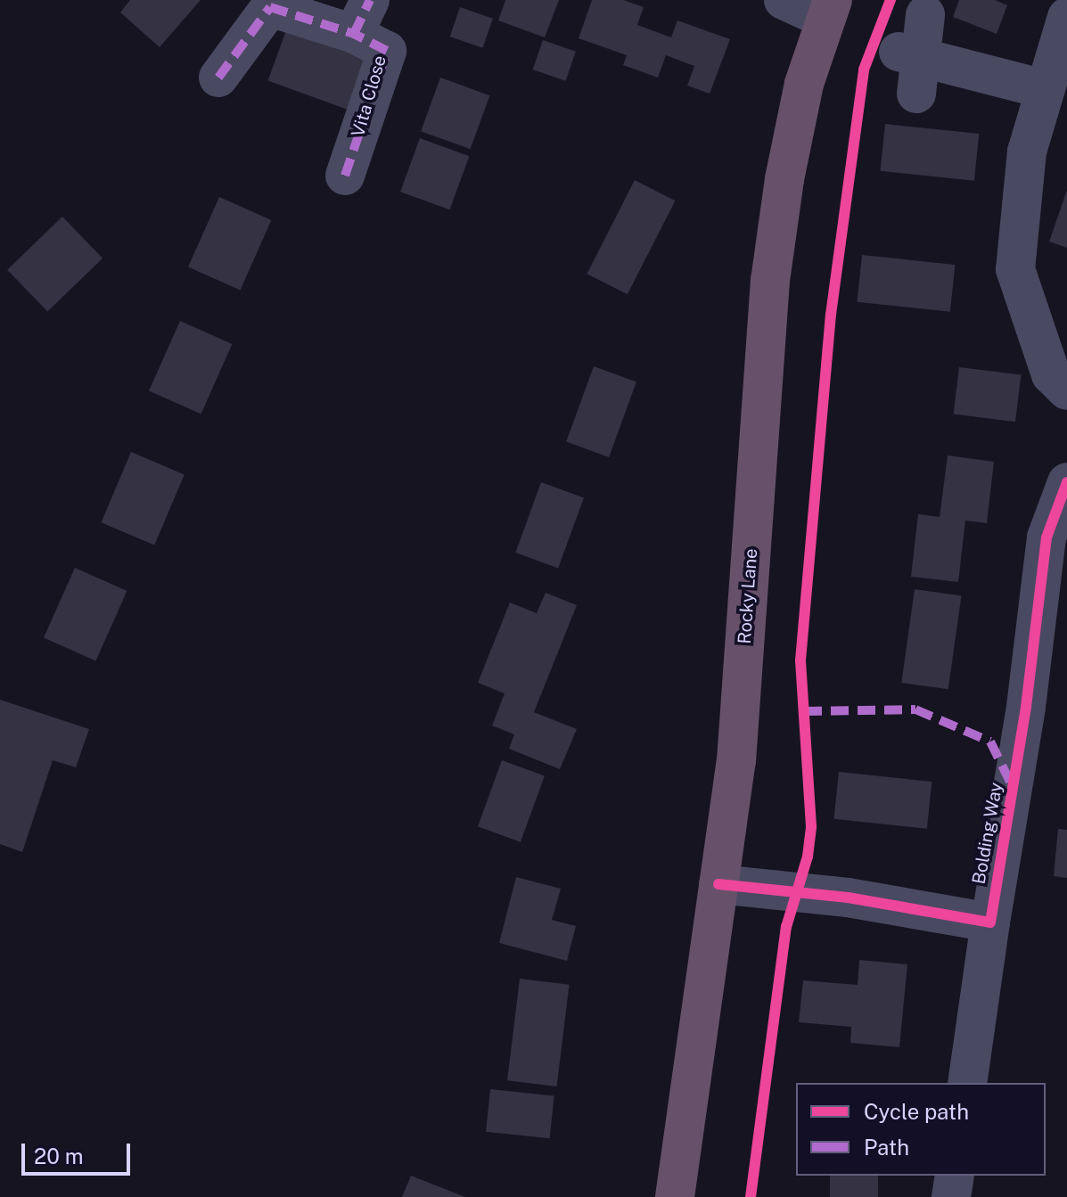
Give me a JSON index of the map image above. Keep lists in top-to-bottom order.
{
  "streets": {
    "highway": ["Rocky Lane"],
    "street": ["Vita Close", "Bolding Way"]
  },
  "legend": ["Cycle path", "Path"],
  "scale_bar": "20 m"
}
